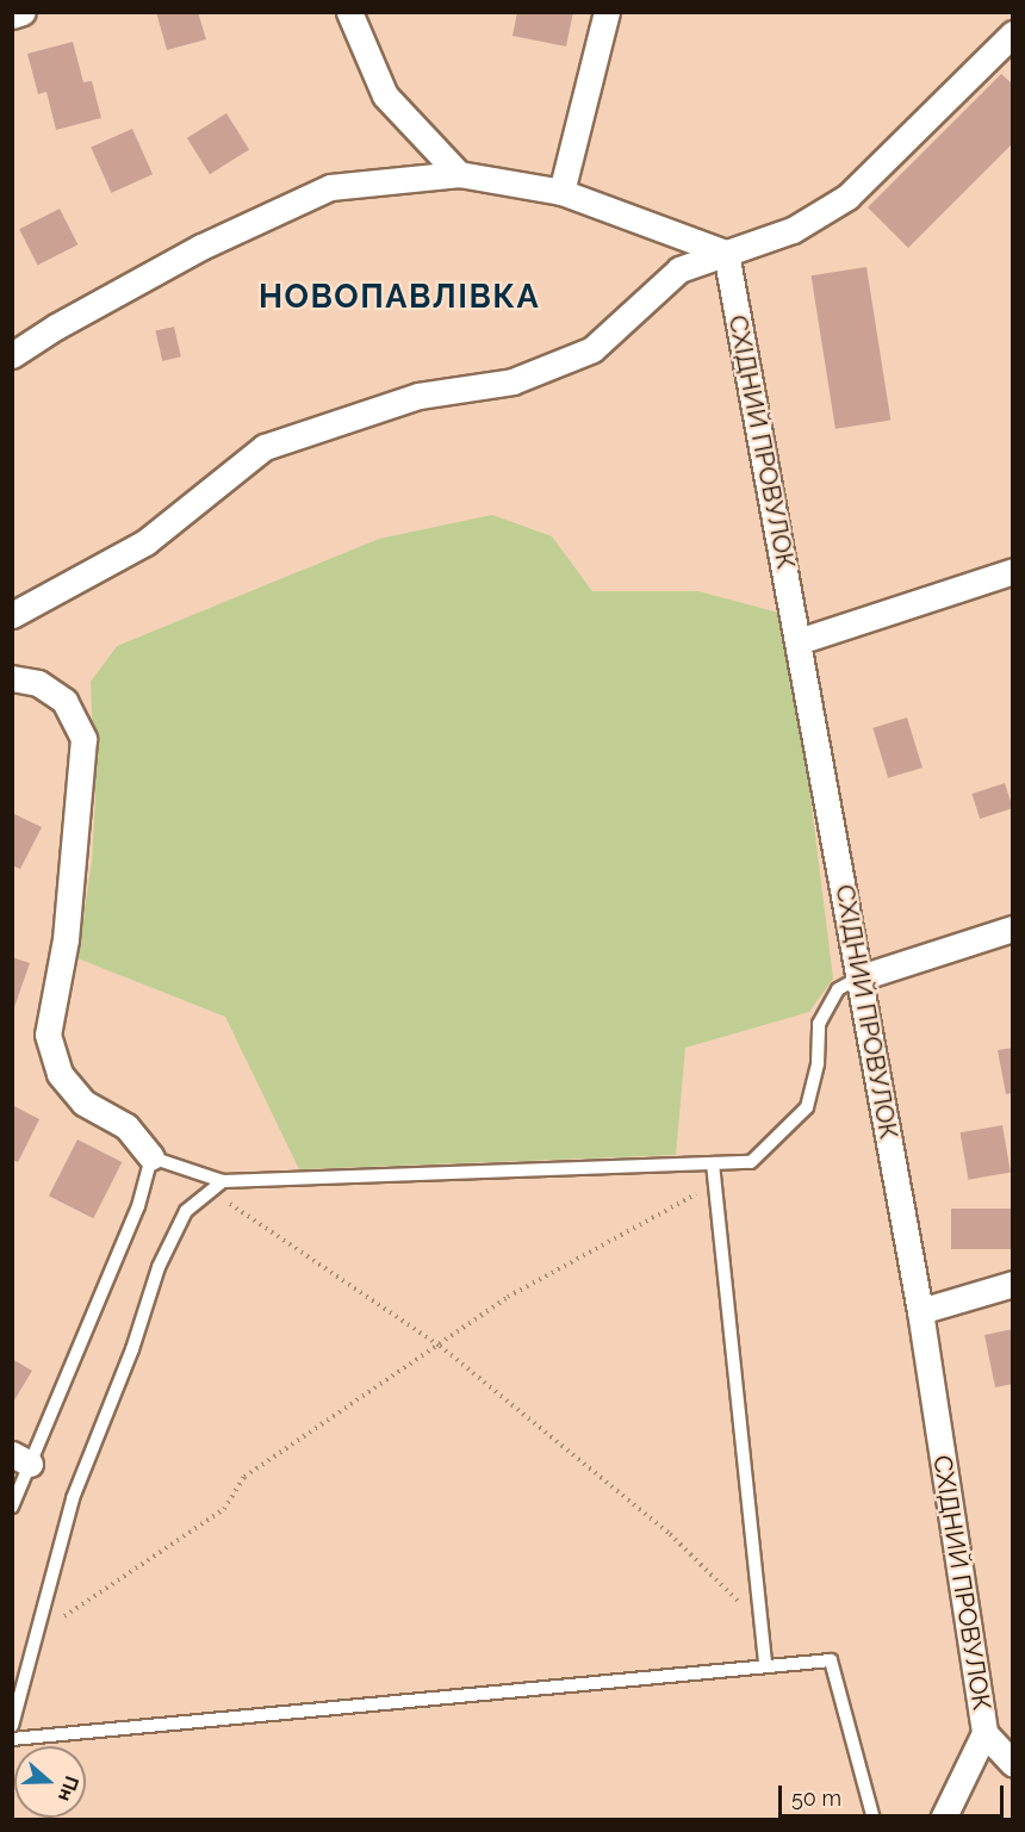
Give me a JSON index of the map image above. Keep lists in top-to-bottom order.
{
  "streets": {
    "street": ["СХІДНИЙ ПРОВУЛОК"]
  },
  "districts": ["НОВОПАВЛІВКА"],
  "scale_bar": "50 m",
  "north": "right"
}
